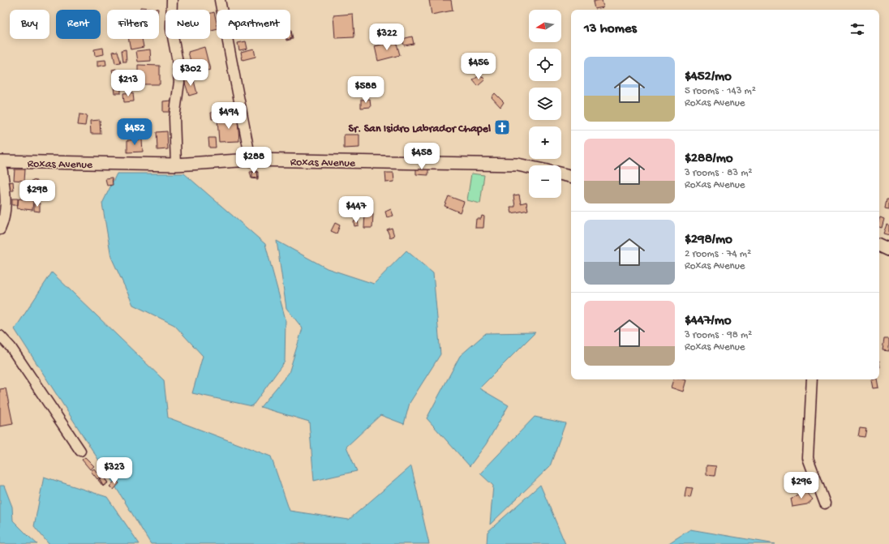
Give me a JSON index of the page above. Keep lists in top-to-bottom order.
{
  "streets": {
    "main road": ["Roxas Avenue"]
  },
  "places": {
    "church": ["Sr. San Isidro Labrador Chapel"]
  },
  "north": "left",
  "page": {
    "map_buttons": ["+", "−"],
    "chip": [
      "Buy",
      "Rent",
      "Filters",
      "New",
      "Apartment"
    ],
    "heading": "13 homes",
    "price": [
      "$322",
      "$456",
      "$302",
      "$213",
      "$588",
      "$494",
      "$452",
      "$458",
      "$288",
      "$298",
      "$447",
      "$323",
      "$296"
    ],
    "list": [
      {
        "name": "$452/mo",
        "note": "5 rooms · 143 m² · Roxas Avenue"
      },
      {
        "name": "$288/mo",
        "note": "3 rooms · 83 m² · Roxas Avenue"
      },
      {
        "name": "$298/mo",
        "note": "2 rooms · 74 m² · Roxas Avenue"
      },
      {
        "name": "$447/mo",
        "note": "3 rooms · 98 m² · Roxas Avenue"
      }
    ]
  }
}
